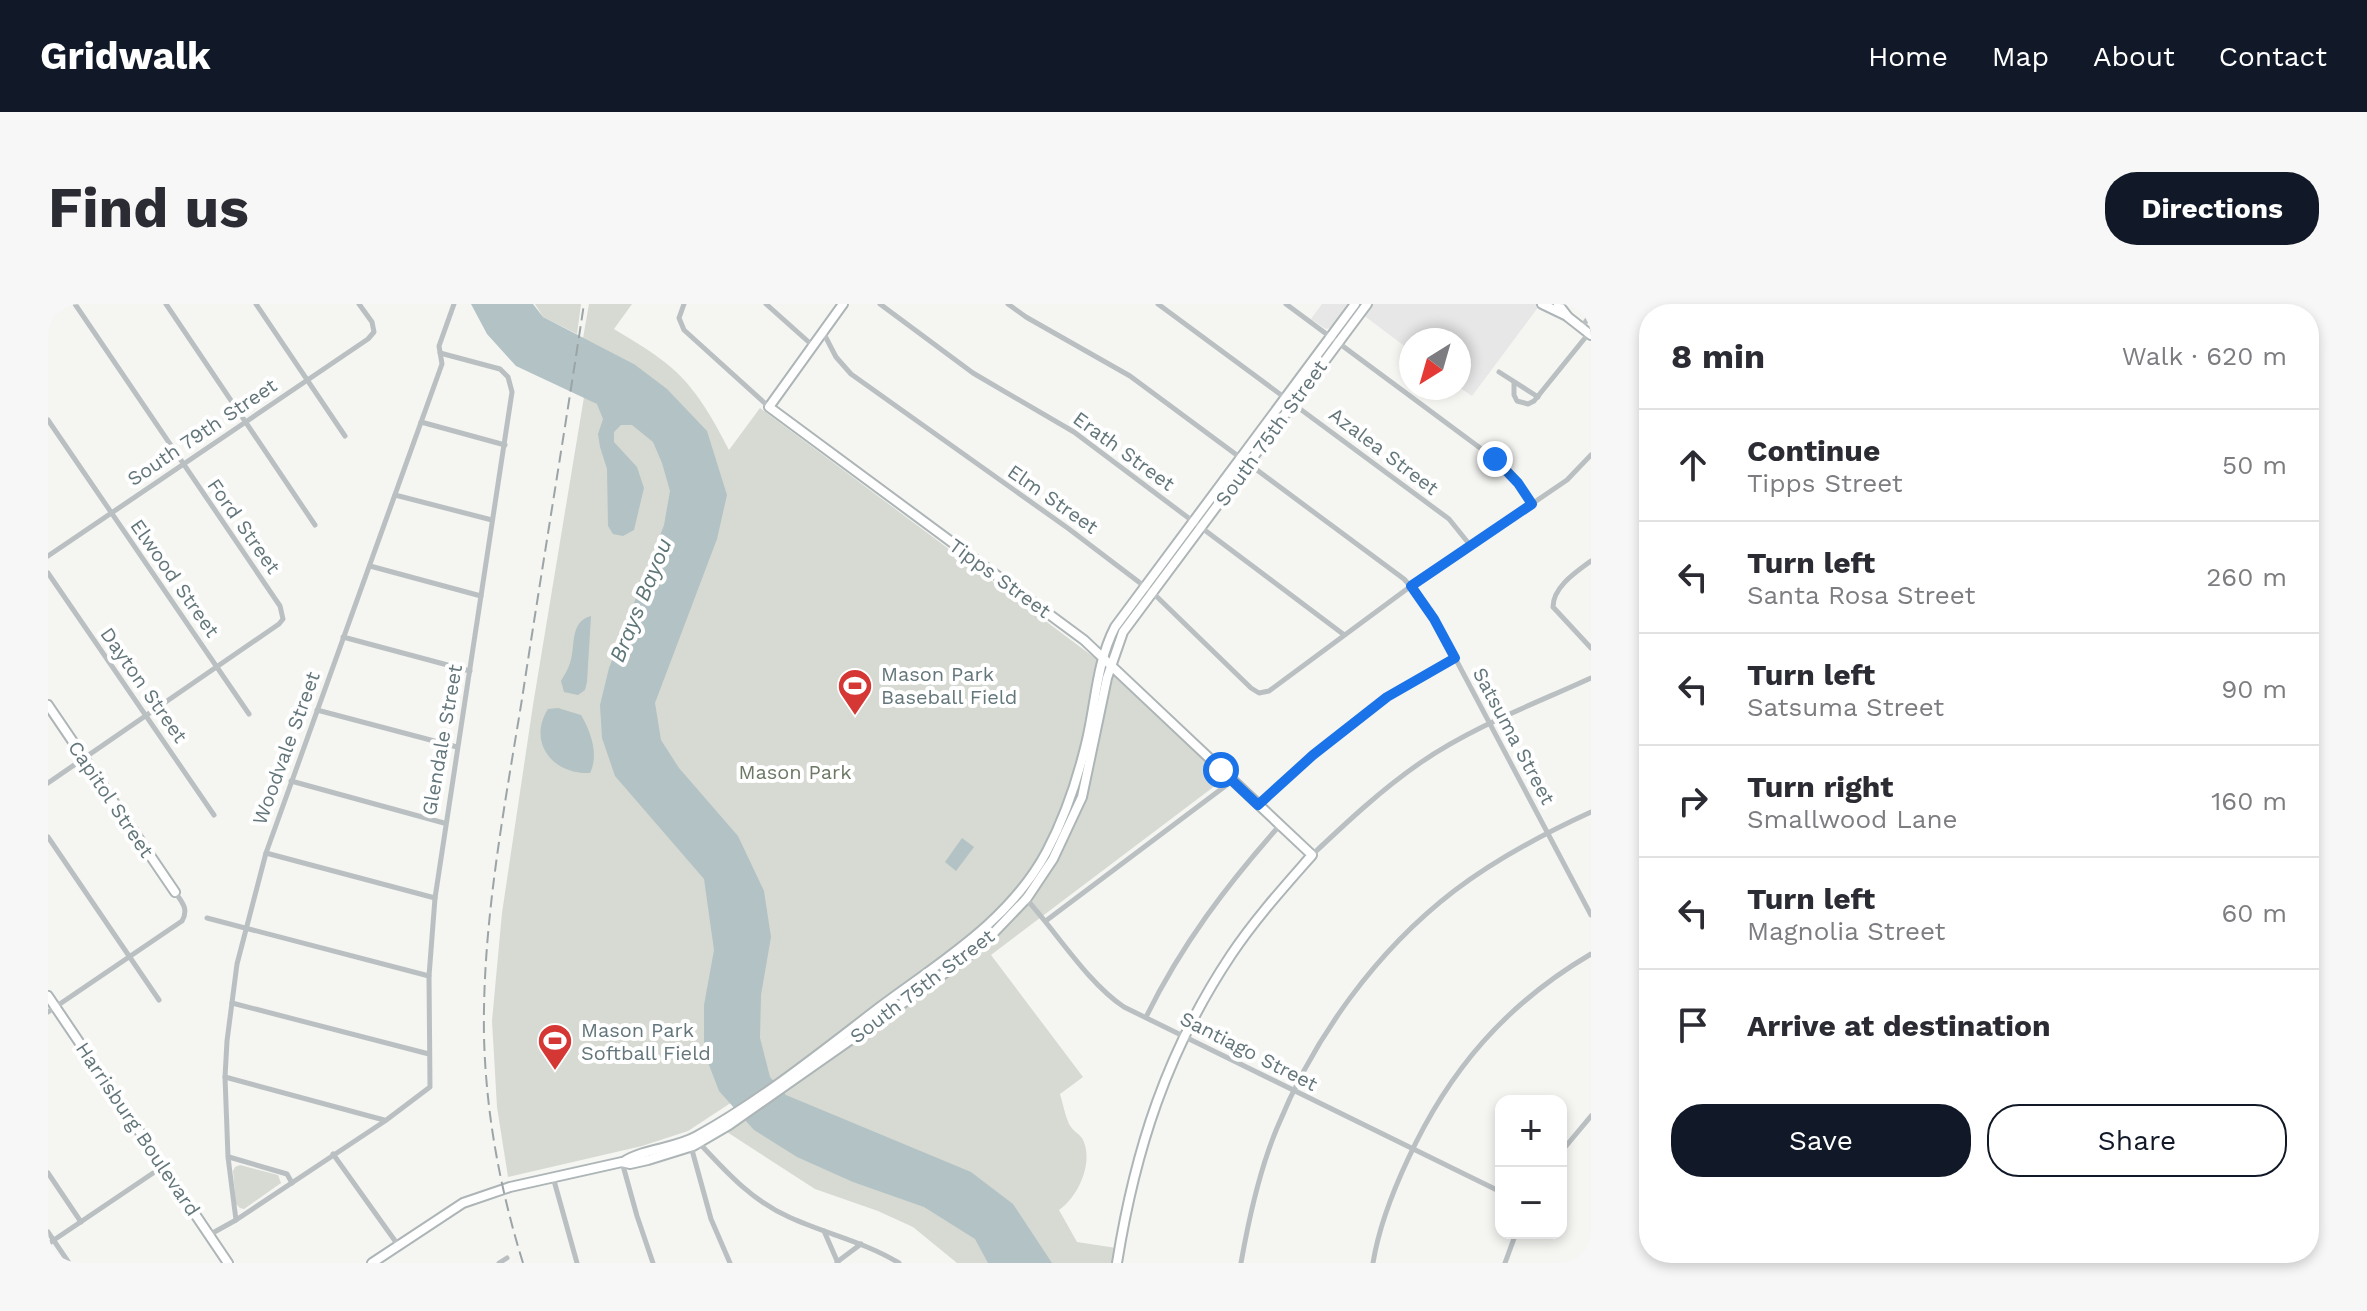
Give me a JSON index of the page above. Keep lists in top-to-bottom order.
{
  "streets": {
    "main road": [
      "South 75th Street",
      "Tipps Street",
      "Capitol Street",
      "Harrisburg Boulevard"
    ],
    "street": [
      "South 79th Street",
      "Erath Street",
      "Azalea Street",
      "Elm Street",
      "Ford Street",
      "Elwood Street",
      "Dayton Street",
      "Satsuma Street",
      "Glendale Street",
      "Woodvale Street",
      "Santiago Street"
    ]
  },
  "crossings": [
    ["South 79th Street", "Ford Street"],
    ["South 79th Street", "Elwood Street"],
    ["South 75th Street", "Erath Street"],
    ["South 75th Street", "Azalea Street"],
    ["South 75th Street", "Elm Street"],
    ["South 75th Street", "Tipps Street"],
    ["South 75th Street", "Satsuma Street"],
    ["South 75th Street", "Santiago Street"],
    ["Erath Street", "Elm Street"],
    ["Ford Street", "Elwood Street"],
    ["Glendale Street", "Woodvale Street"]
  ],
  "water": ["Brays Bayou"],
  "parks": ["Mason Park"],
  "places": {
    "sports": ["Mason Park Baseball Field", "Mason Park Softball Field"]
  },
  "north": "bottom left",
  "page": {
    "header": "Gridwalk",
    "nav": [
      "Home",
      "Map",
      "About",
      "Contact"
    ],
    "buttons": [
      "Directions",
      ["Save", "Share"]
    ],
    "title": "Find us",
    "heading": ["8 min", "Walk · 620 m"],
    "list": [
      ["Continue", "Tipps Street", "50 m"],
      ["Turn left", "Santa Rosa Street", "260 m"],
      ["Turn left", "Satsuma Street", "90 m"],
      ["Turn right", "Smallwood Lane", "160 m"],
      ["Turn left", "Magnolia Street", "60 m"],
      "Arrive at destination"
    ],
    "map_buttons": ["+", "−"]
  }
}
